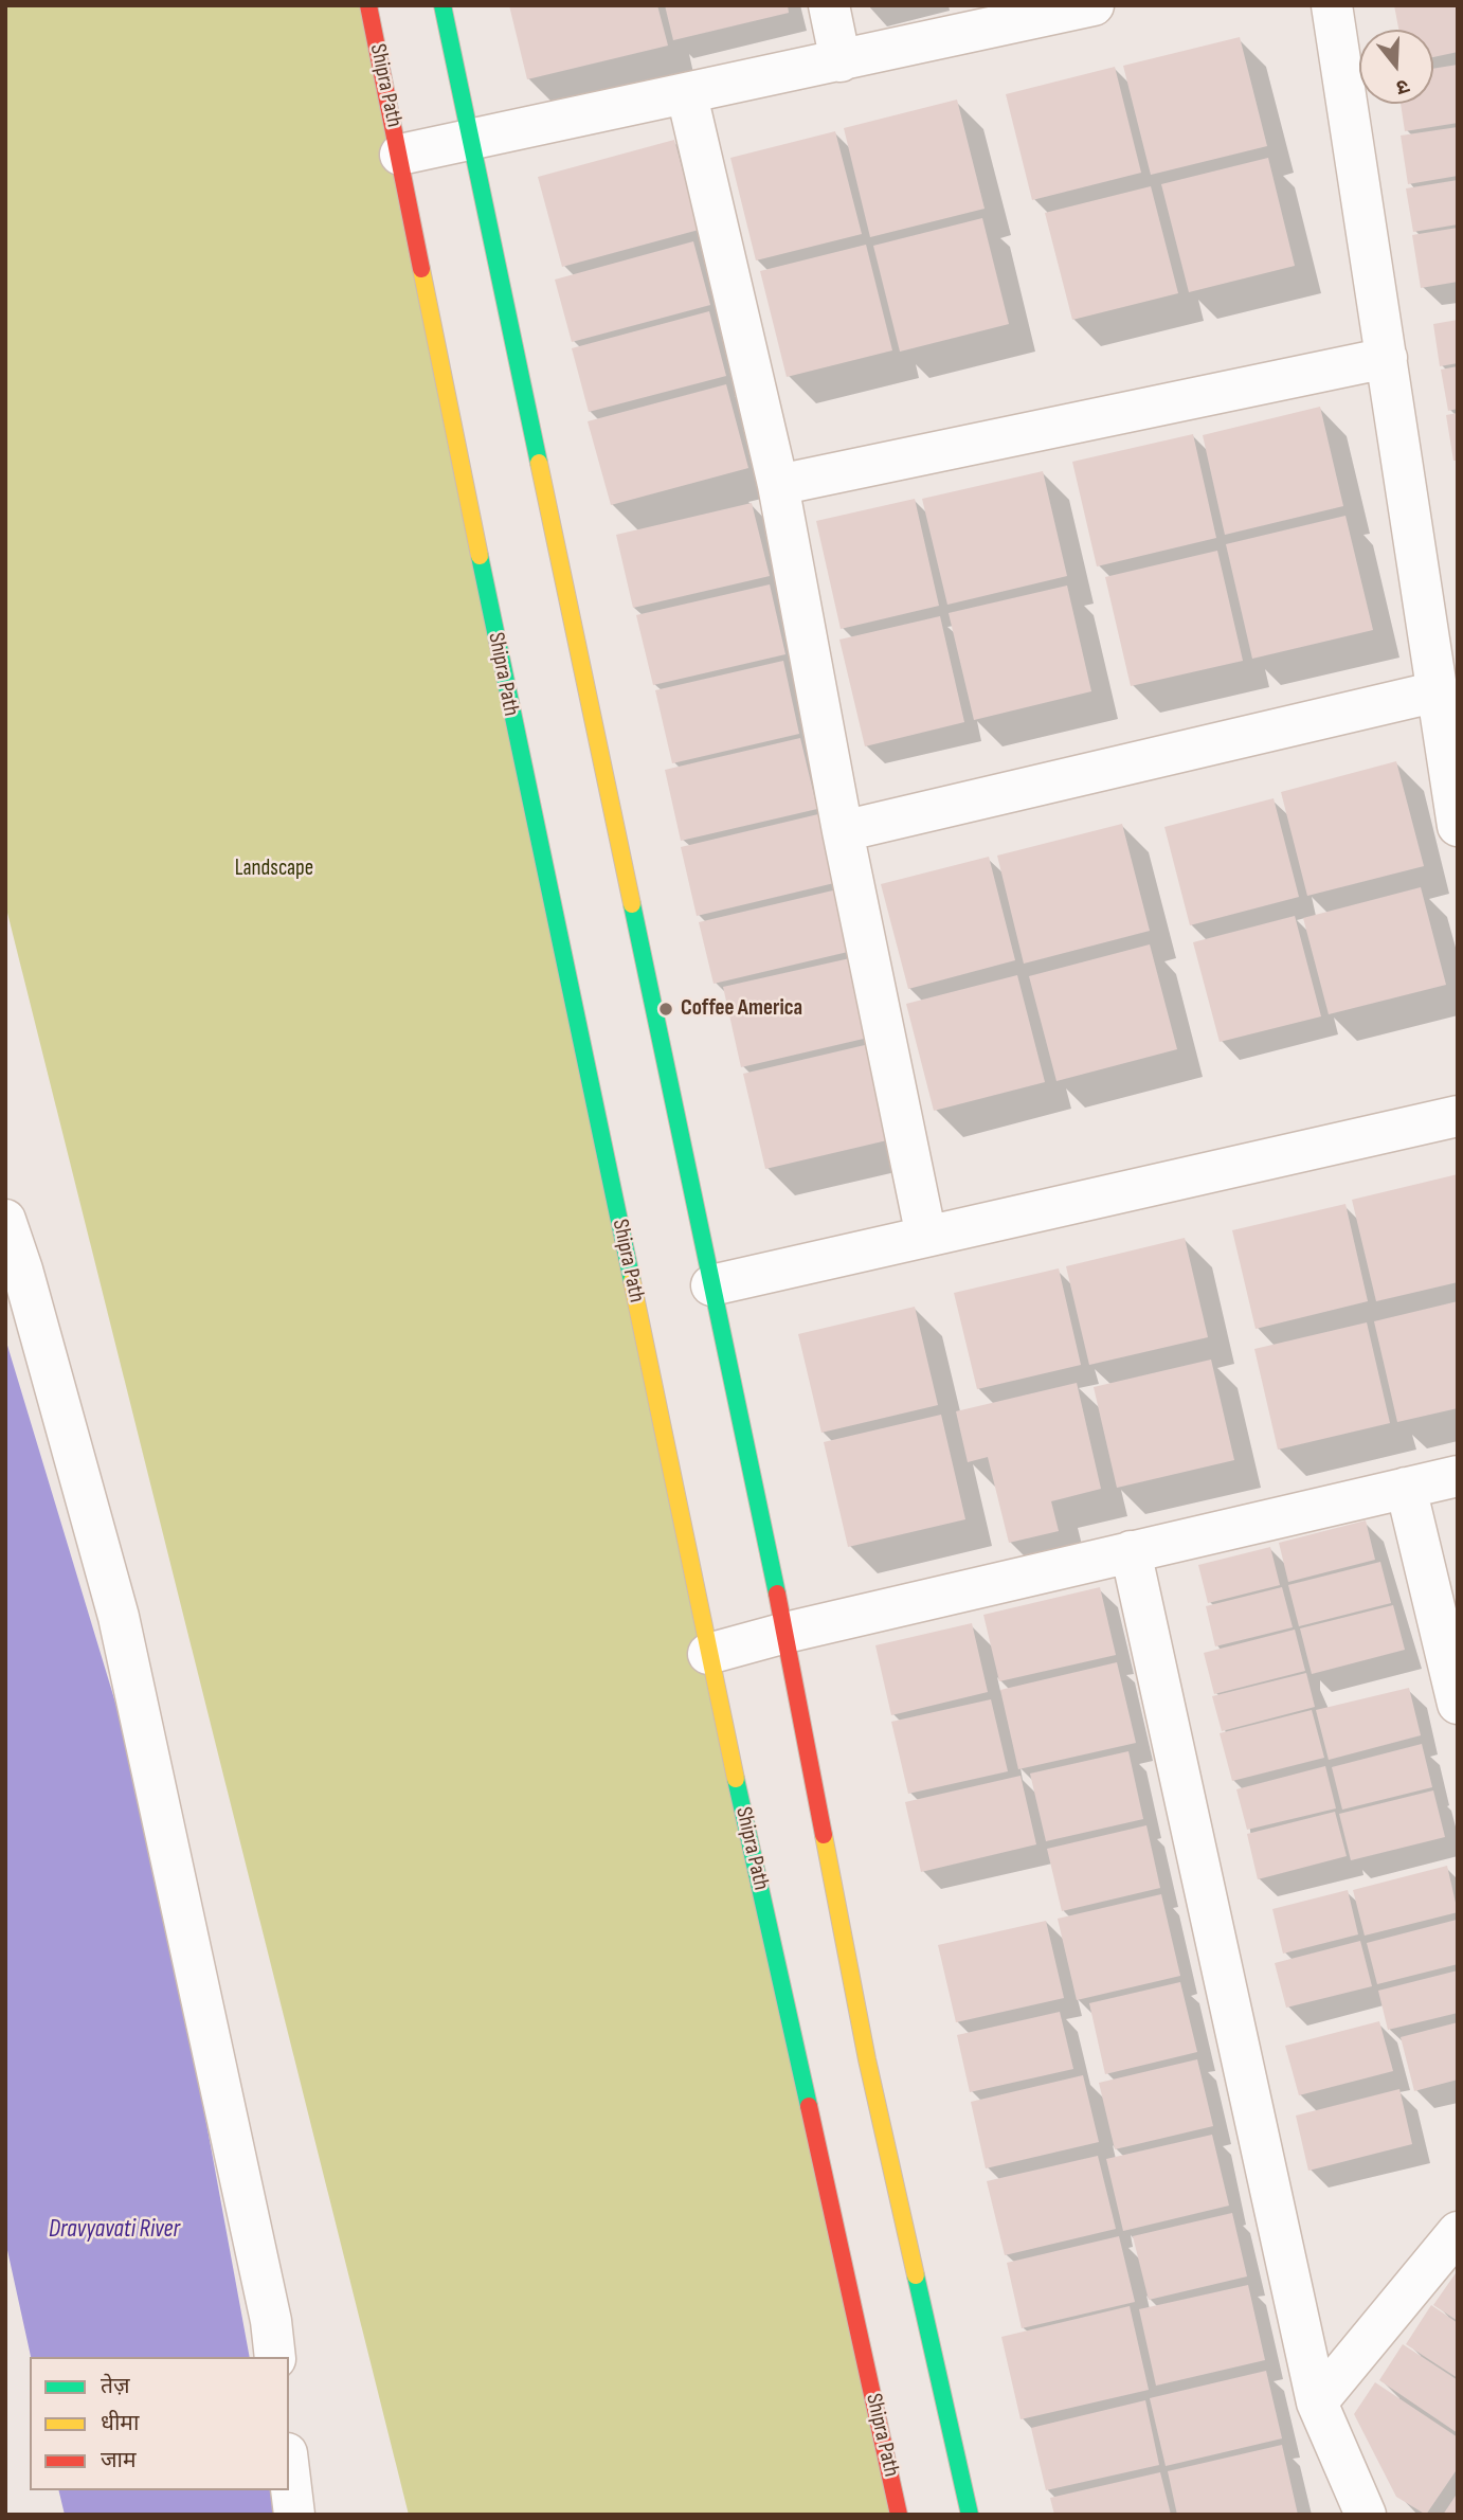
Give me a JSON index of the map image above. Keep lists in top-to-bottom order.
{
  "streets": {
    "street": ["Shipra Path"]
  },
  "water": ["Dravyavati River"],
  "parks": ["Landscape"],
  "places": ["Coffee America"],
  "legend": ["तेज़", "धीमा", "जाम"],
  "north": "bottom"
}
